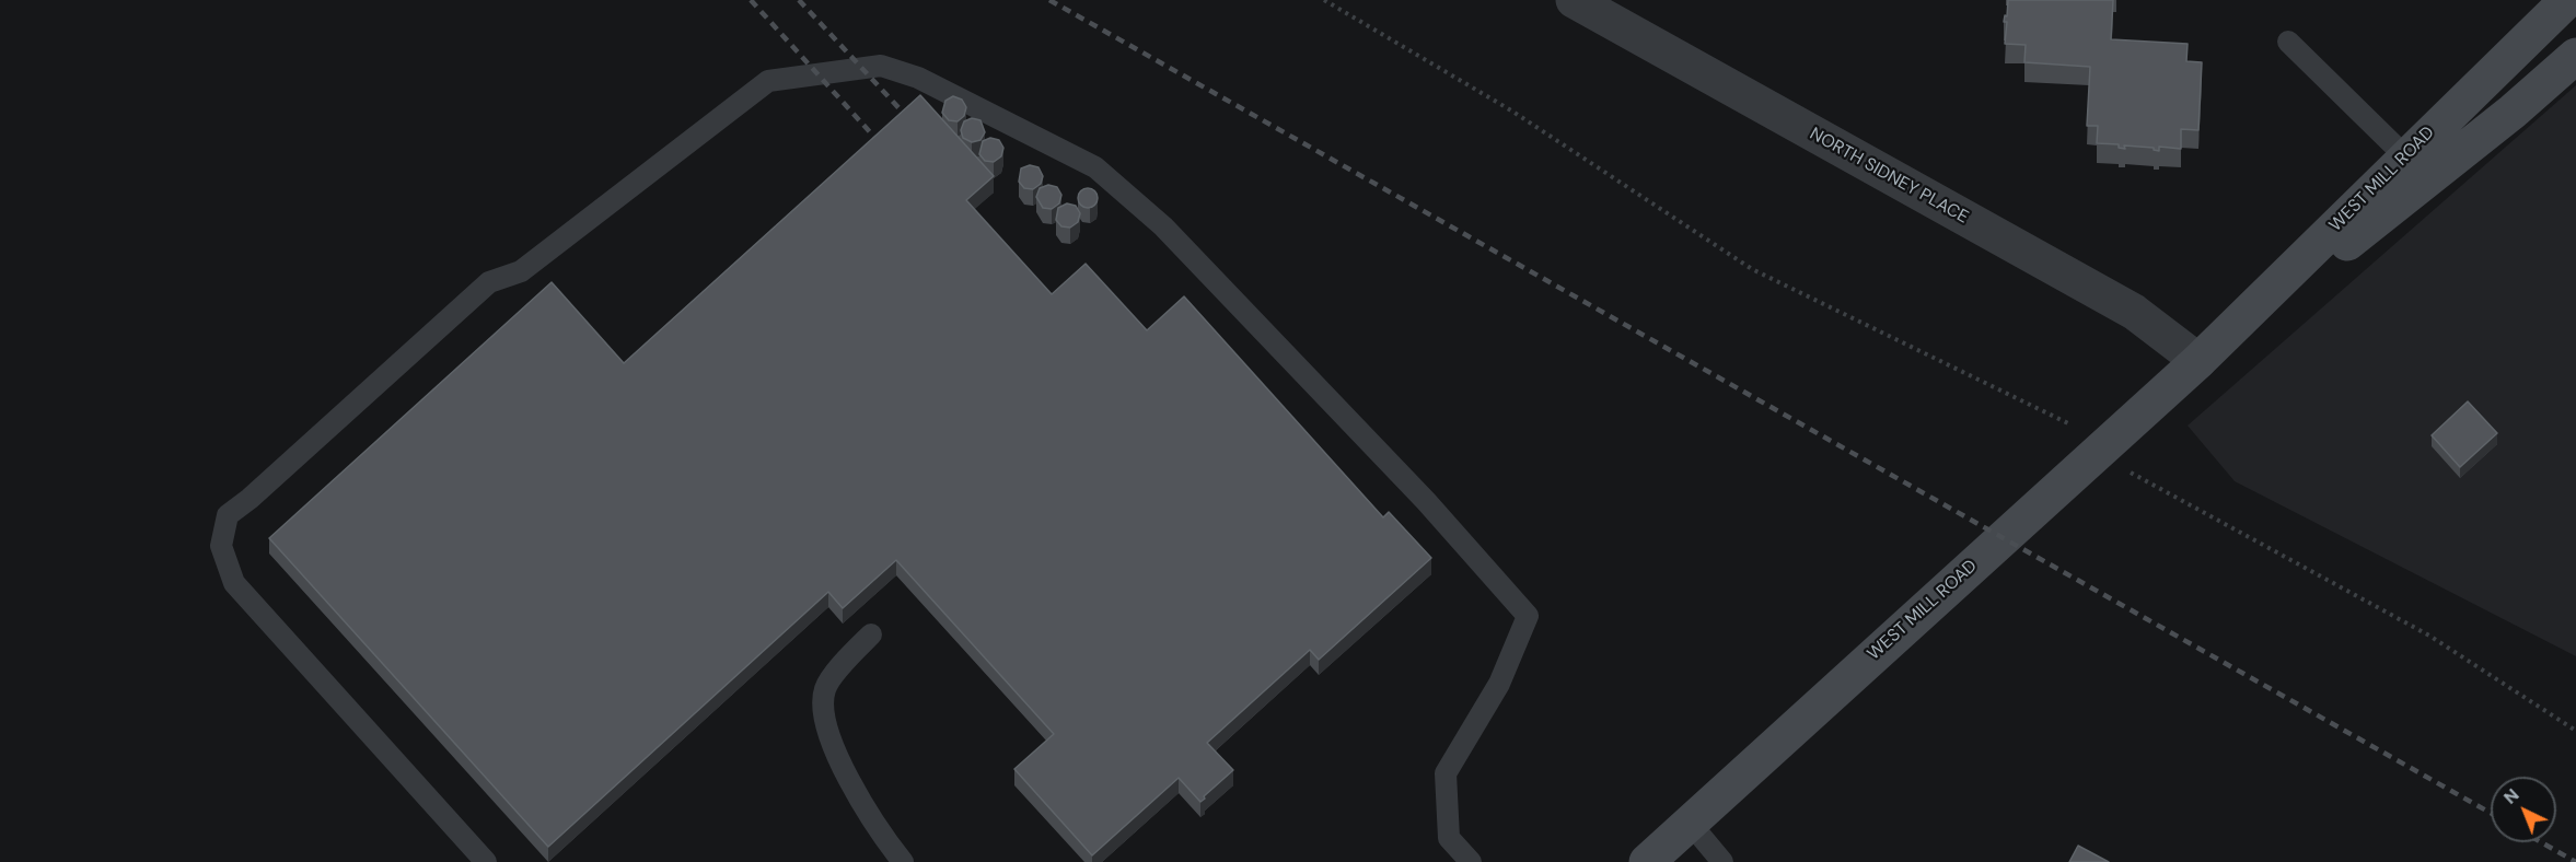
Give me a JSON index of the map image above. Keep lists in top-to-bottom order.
{
  "streets": {
    "main road": ["WEST MILL ROAD"],
    "street": ["NORTH SIDNEY PLACE"]
  },
  "crossings": [
    ["NORTH SIDNEY PLACE", "WEST MILL ROAD"]
  ],
  "north": "top left"
}
